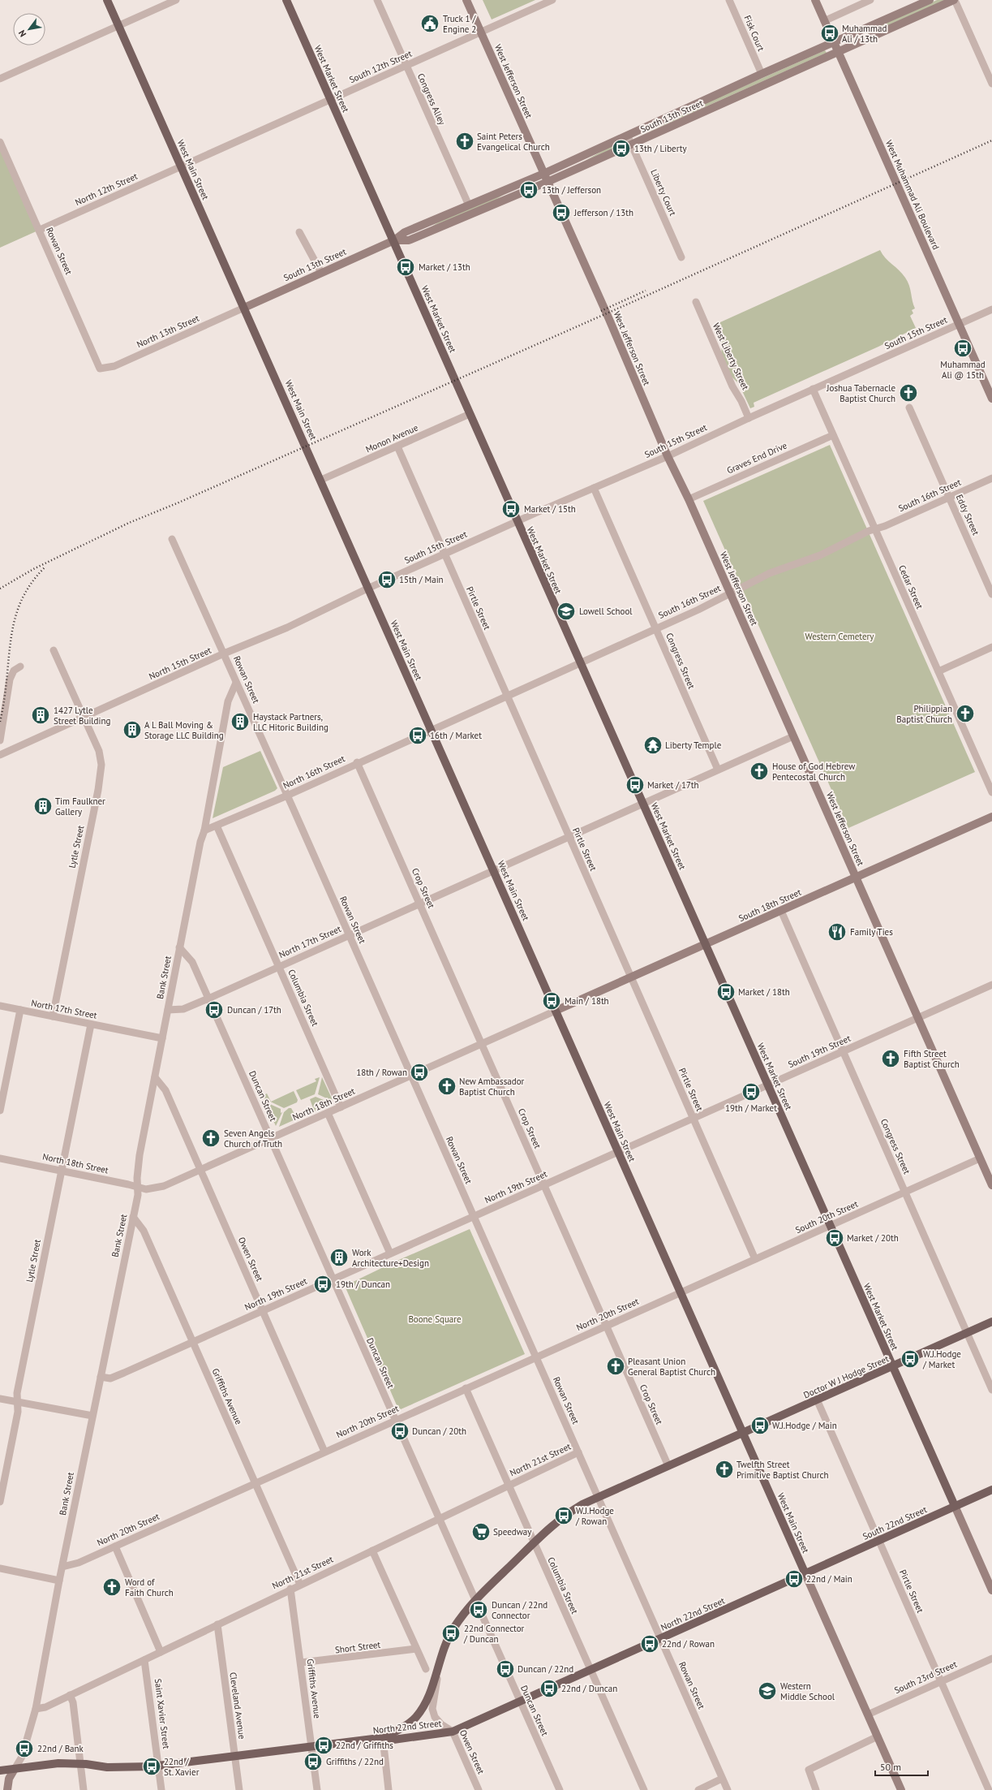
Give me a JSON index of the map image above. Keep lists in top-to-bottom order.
{
  "streets": {
    "main road": [
      "West Market Street",
      "West Main Street",
      "Doctor W J Hodge Street",
      "South 22nd Street",
      "North 22nd Street"
    ],
    "street": [
      "Fisk Court",
      "South 12th Street",
      "West Jefferson Street",
      "Congress Alley",
      "South 13th Street",
      "North 12th Street",
      "Liberty Court",
      "West Muhammad Ali Boulevard",
      "Rowan Street",
      "North 13th Street",
      "South 15th Street",
      "West Liberty Street",
      "Monon Avenue",
      "Graves End Drive",
      "South 16th Street",
      "Eddy Street",
      "Cedar Street",
      "Pirtle Street",
      "Congress Street",
      "North 15th Street",
      "North 16th Street",
      "Lytle Street",
      "Crop Street",
      "South 18th Street",
      "North 17th Street",
      "Bank Street",
      "Columbia Street",
      "South 19th Street",
      "Duncan Street",
      "North 18th Street",
      "North 19th Street",
      "South 20th Street",
      "Owen Street",
      "North 20th Street",
      "Griffiths Avenue",
      "North 21st Street",
      "Short Street",
      "South 23rd Street",
      "Cleveland Avenue",
      "Saint Xavier Street"
    ]
  },
  "crossings": [
    ["Fisk Court", "South 13th Street"],
    ["South 12th Street", "West Market Street"],
    ["South 12th Street", "West Jefferson Street"],
    ["South 12th Street", "Congress Alley"],
    ["South 12th Street", "West Main Street"],
    ["South 12th Street", "North 12th Street"],
    ["West Market Street", "South 13th Street"],
    ["West Market Street", "South 15th Street"],
    ["West Market Street", "Monon Avenue"],
    ["West Market Street", "South 16th Street"],
    ["West Market Street", "South 18th Street"],
    ["West Market Street", "North 17th Street"],
    ["West Market Street", "South 19th Street"],
    ["West Market Street", "South 20th Street"],
    ["West Market Street", "Doctor W J Hodge Street"],
    ["West Market Street", "South 22nd Street"],
    ["West Jefferson Street", "South 13th Street"],
    ["West Jefferson Street", "South 15th Street"],
    ["West Jefferson Street", "Graves End Drive"],
    ["West Jefferson Street", "South 16th Street"],
    ["West Jefferson Street", "South 18th Street"],
    ["West Jefferson Street", "North 17th Street"],
    ["West Jefferson Street", "South 19th Street"],
    ["West Jefferson Street", "South 20th Street"],
    ["Congress Alley", "South 13th Street"],
    ["South 13th Street", "West Main Street"],
    ["South 13th Street", "Liberty Court"],
    ["South 13th Street", "West Muhammad Ali Boulevard"],
    ["South 13th Street", "North 13th Street"],
    ["West Main Street", "North 12th Street"],
    ["West Main Street", "North 13th Street"],
    ["West Main Street", "South 15th Street"],
    ["West Main Street", "Monon Avenue"],
    ["West Main Street", "South 16th Street"],
    ["West Main Street", "North 15th Street"],
    ["West Main Street", "North 16th Street"],
    ["West Main Street", "South 18th Street"],
    ["West Main Street", "North 17th Street"],
    ["West Main Street", "South 19th Street"],
    ["West Main Street", "North 18th Street"],
    ["West Main Street", "North 19th Street"],
    ["West Main Street", "South 20th Street"],
    ["West Main Street", "North 20th Street"],
    ["West Main Street", "Doctor W J Hodge Street"],
    ["West Main Street", "South 22nd Street"],
    ["West Main Street", "North 22nd Street"],
    ["West Main Street", "South 23rd Street"],
    ["North 12th Street", "Rowan Street"],
    ["West Muhammad Ali Boulevard", "South 15th Street"],
    ["Rowan Street", "North 13th Street"],
    ["Rowan Street", "North 15th Street"],
    ["Rowan Street", "North 16th Street"],
    ["Rowan Street", "North 17th Street"],
    ["Rowan Street", "Bank Street"],
    ["Rowan Street", "North 18th Street"],
    ["Rowan Street", "North 19th Street"],
    ["Rowan Street", "North 20th Street"],
    ["Rowan Street", "North 21st Street"],
    ["Rowan Street", "North 22nd Street"],
    ["South 15th Street", "West Liberty Street"],
    ["South 15th Street", "Cedar Street"],
    ["South 15th Street", "Pirtle Street"],
    ["South 15th Street", "Congress Street"],
    ["South 15th Street", "North 15th Street"],
    ["Monon Avenue", "Pirtle Street"],
    ["Graves End Drive", "Cedar Street"],
    ["South 16th Street", "Eddy Street"],
    ["South 16th Street", "Cedar Street"],
    ["South 16th Street", "Pirtle Street"],
    ["South 16th Street", "Congress Street"],
    ["South 16th Street", "North 16th Street"],
    ["Pirtle Street", "South 18th Street"],
    ["Pirtle Street", "North 17th Street"],
    ["Pirtle Street", "South 19th Street"],
    ["Pirtle Street", "South 20th Street"],
    ["Pirtle Street", "Doctor W J Hodge Street"],
    ["Pirtle Street", "South 22nd Street"],
    ["Pirtle Street", "South 23rd Street"],
    ["Congress Street", "South 18th Street"],
    ["Congress Street", "North 17th Street"],
    ["Congress Street", "South 19th Street"],
    ["Congress Street", "South 20th Street"],
    ["Congress Street", "Doctor W J Hodge Street"],
    ["North 15th Street", "Lytle Street"],
    ["North 16th Street", "Crop Street"],
    ["North 16th Street", "Bank Street"],
    ["North 16th Street", "Columbia Street"],
    ["Lytle Street", "North 17th Street"],
    ["Lytle Street", "North 18th Street"],
    ["Crop Street", "North 17th Street"],
    ["Crop Street", "North 18th Street"],
    ["Crop Street", "North 19th Street"],
    ["Crop Street", "North 20th Street"],
    ["South 18th Street", "North 18th Street"],
    ["North 17th Street", "Bank Street"],
    ["North 17th Street", "Columbia Street"],
    ["North 17th Street", "Duncan Street"],
    ["Bank Street", "Duncan Street"],
    ["Bank Street", "North 18th Street"],
    ["Bank Street", "North 19th Street"],
    ["Bank Street", "Owen Street"],
    ["Bank Street", "North 20th Street"],
    ["Bank Street", "Griffiths Avenue"],
    ["Bank Street", "North 21st Street"],
    ["Bank Street", "North 22nd Street"],
    ["Columbia Street", "North 18th Street"],
    ["Columbia Street", "North 20th Street"],
    ["Columbia Street", "North 21st Street"],
    ["Columbia Street", "North 22nd Street"],
    ["South 19th Street", "North 19th Street"],
    ["Duncan Street", "North 18th Street"],
    ["Duncan Street", "North 19th Street"],
    ["Duncan Street", "North 20th Street"],
    ["Duncan Street", "North 21st Street"],
    ["Duncan Street", "North 22nd Street"],
    ["North 18th Street", "Owen Street"],
    ["North 19th Street", "Owen Street"],
    ["North 19th Street", "Griffiths Avenue"],
    ["South 20th Street", "North 20th Street"],
    ["Owen Street", "North 20th Street"],
    ["Owen Street", "North 22nd Street"],
    ["North 20th Street", "Griffiths Avenue"],
    ["Griffiths Avenue", "North 21st Street"],
    ["Griffiths Avenue", "North 22nd Street"],
    ["Griffiths Avenue", "Short Street"],
    ["North 21st Street", "Cleveland Avenue"],
    ["North 21st Street", "Saint Xavier Street"],
    ["South 22nd Street", "North 22nd Street"],
    ["North 22nd Street", "Cleveland Avenue"],
    ["North 22nd Street", "Saint Xavier Street"]
  ],
  "parks": ["Western Cemetery", "Boone Square"],
  "places": {
    "public building": ["Truck 1 / Engine 2"],
    "bus stop": [
      "Muhammad Ali / 13th",
      "13th / Liberty",
      "13th / Jefferson",
      "Jefferson / 13th",
      "Market / 13th",
      "Muhammad Ali @ 15th",
      "Market / 15th",
      "15th / Main",
      "16th / Market",
      "Market / 17th",
      "Market / 18th",
      "Main / 18th",
      "Duncan / 17th",
      "18th / Rowan",
      "19th / Market",
      "Market / 20th",
      "19th / Duncan",
      "W.J.Hodge / Market",
      "W.J.Hodge / Main",
      "Duncan / 20th",
      "W.J.Hodge / Rowan",
      "22nd / Main",
      "Duncan / 22nd Connector",
      "22nd Connector / Duncan",
      "22nd / Rowan",
      "Duncan / 22nd",
      "22nd / Duncan",
      "22nd / Griffiths",
      "22nd / Bank",
      "Griffiths / 22nd",
      "22nd / St. Xavier"
    ],
    "church": [
      "Saint Peters Evangelical Church",
      "Joshua Tabernacle Baptist Church",
      "Philippian Baptist Church",
      "House of God Hebrew Pentecostal Church",
      "Fifth Street Baptist Church",
      "New Ambassador Baptist Church",
      "Seven Angels Church of Truth",
      "Pleasant Union General Baptist Church",
      "Twelfth Street Primitive Baptist Church",
      "Word of Faith Church"
    ],
    "school or university": ["Lowell School", "Western Middle School"],
    "building": [
      "1427 Lytle Street Building",
      "Haystack Partners, LLC Hitoric Building",
      "A L Ball Moving & Storage LLC Building",
      "Tim Faulkner Gallery",
      "Work Architecture+Design"
    ],
    "temple": ["Liberty Temple"],
    "restaurant": ["Family Ties"],
    "supermarket": ["Speedway"]
  },
  "scale_bar": "50 m",
  "north": "bottom left"
}
